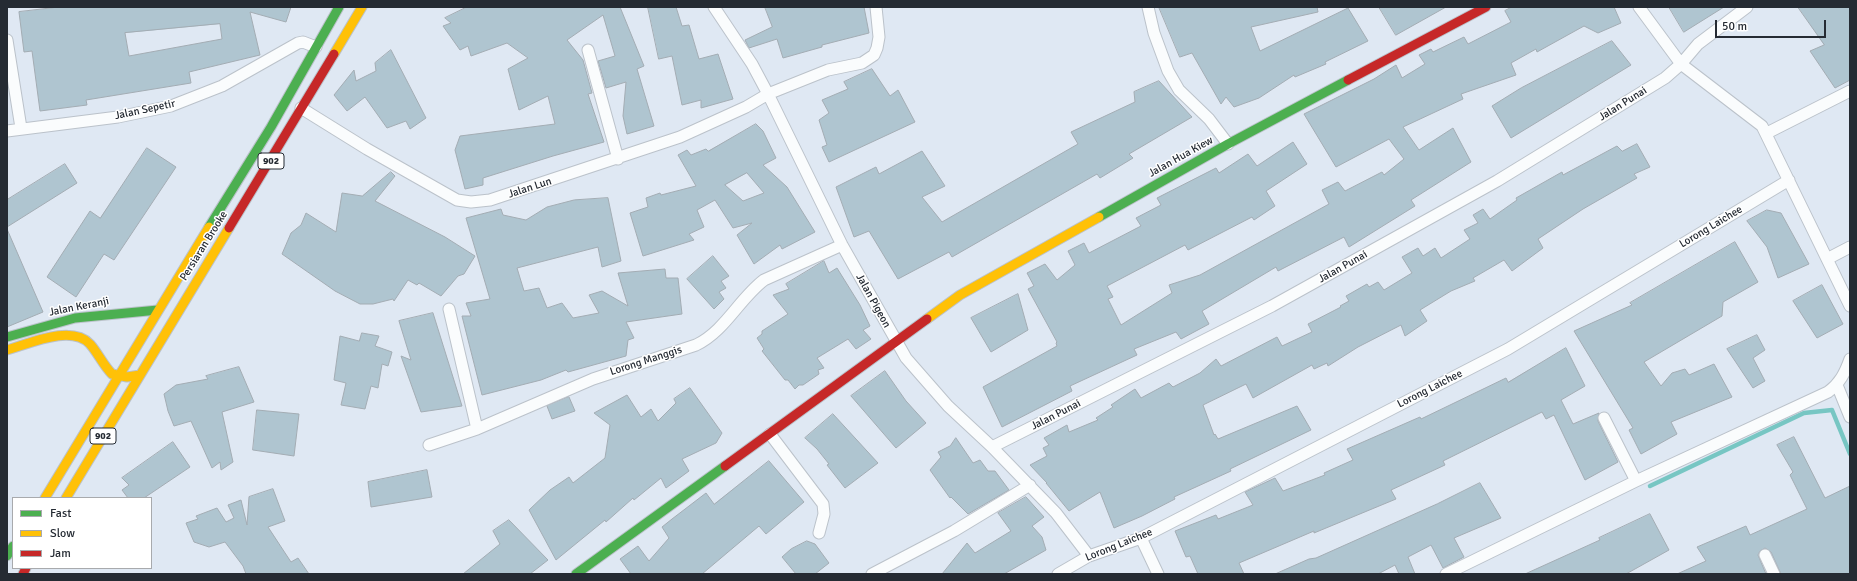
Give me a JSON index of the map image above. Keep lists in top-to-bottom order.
{
  "streets": {
    "street": [
      "Jalan Punai",
      "Jalan Sepetir",
      "Jalan Hua Kiew",
      "902",
      "Jalan Lun",
      "Lorong Laichee",
      "Persiaran Brooke",
      "Jalan Pigeon",
      "Jalan Keranji",
      "Lorong Manggis"
    ]
  },
  "crossings": [
    ["Jalan Punai", "Jalan Pigeon"],
    ["Jalan Sepetir", "Persiaran Brooke"],
    ["Jalan Hua Kiew", "Jalan Pigeon"],
    ["Jalan Lun", "Persiaran Brooke"],
    ["Jalan Lun", "Jalan Pigeon"],
    ["Lorong Laichee", "Jalan Pigeon"],
    ["Persiaran Brooke", "Jalan Keranji"],
    ["Jalan Pigeon", "Lorong Manggis"]
  ],
  "legend": ["Fast", "Slow", "Jam"],
  "scale_bar": "50 m"
}
